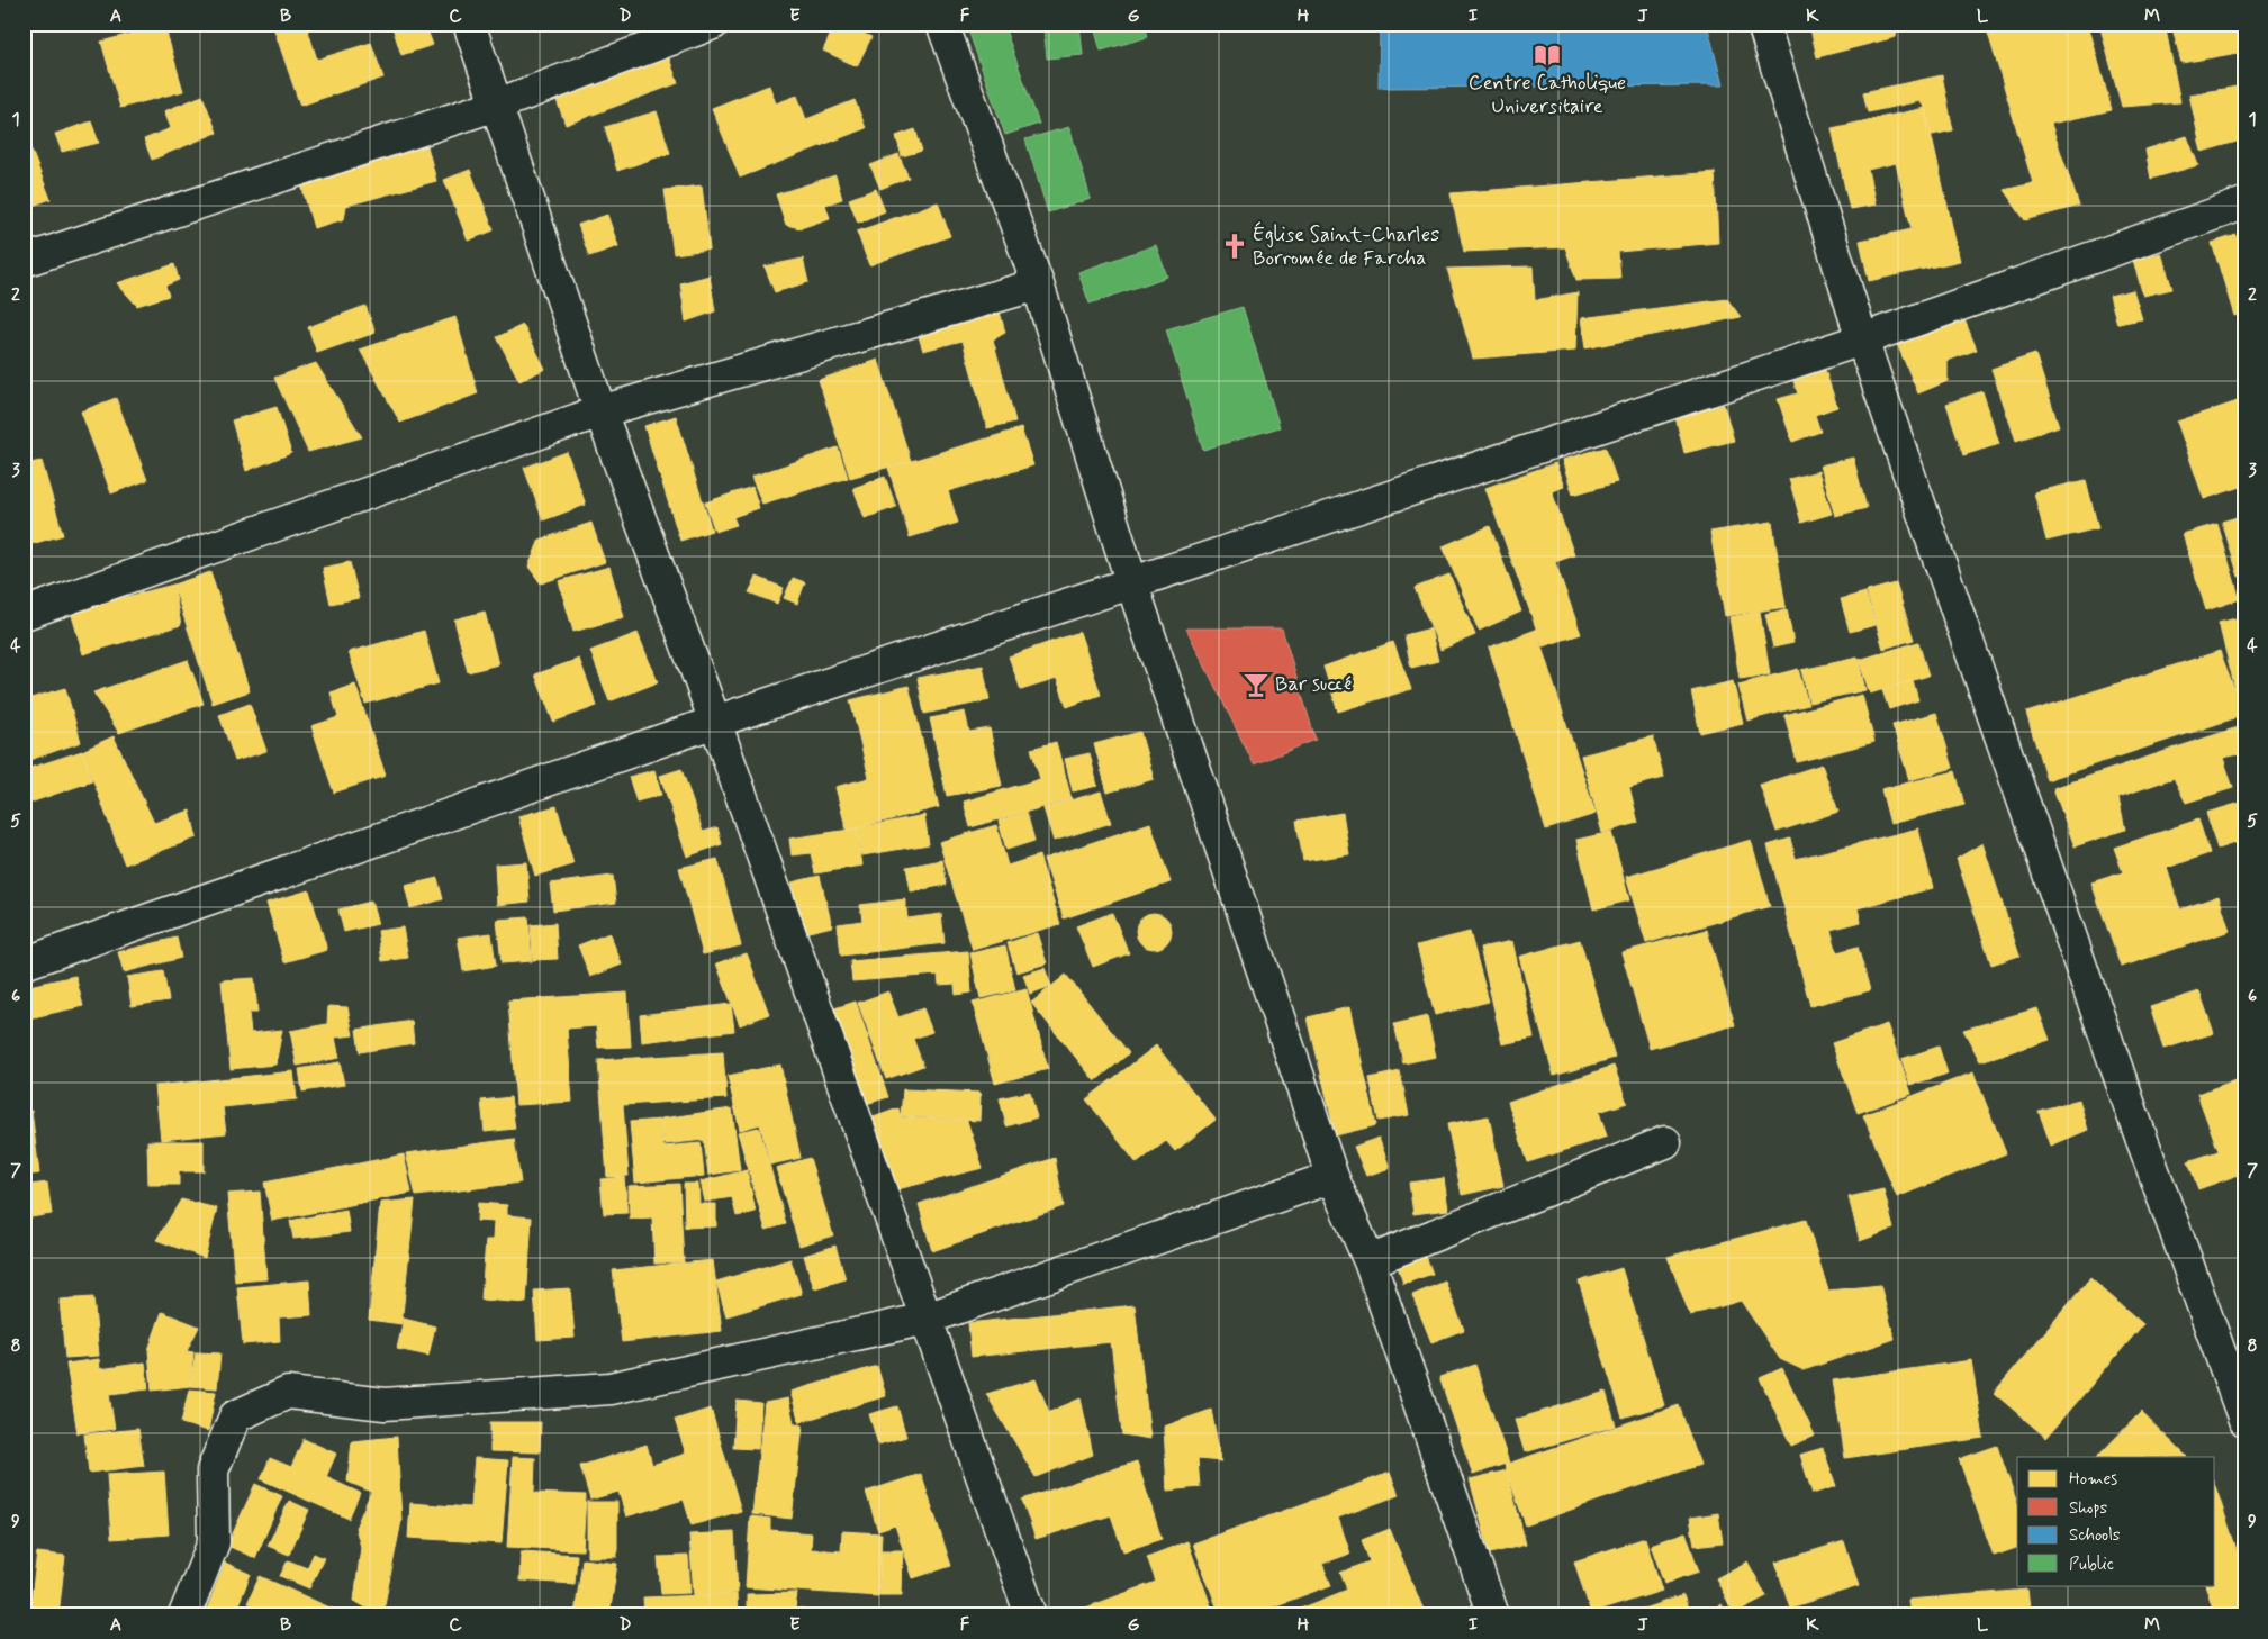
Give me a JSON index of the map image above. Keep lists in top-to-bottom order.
{
  "places": {
    "library": ["Centre Catholique Universitaire"],
    "church": ["Église Saint-Charles Borromée de Farcha"],
    "bar": ["Bar succé"]
  },
  "legend": [
    "Homes",
    "Shops",
    "Schools",
    "Public"
  ],
  "grid": {
    "columns": [
      "A",
      "B",
      "C",
      "D",
      "E",
      "F",
      "G",
      "H",
      "I",
      "J",
      "K",
      "L",
      "M"
    ],
    "rows": [
      "1",
      "2",
      "3",
      "4",
      "5",
      "6",
      "7",
      "8",
      "9"
    ]
  }
}
